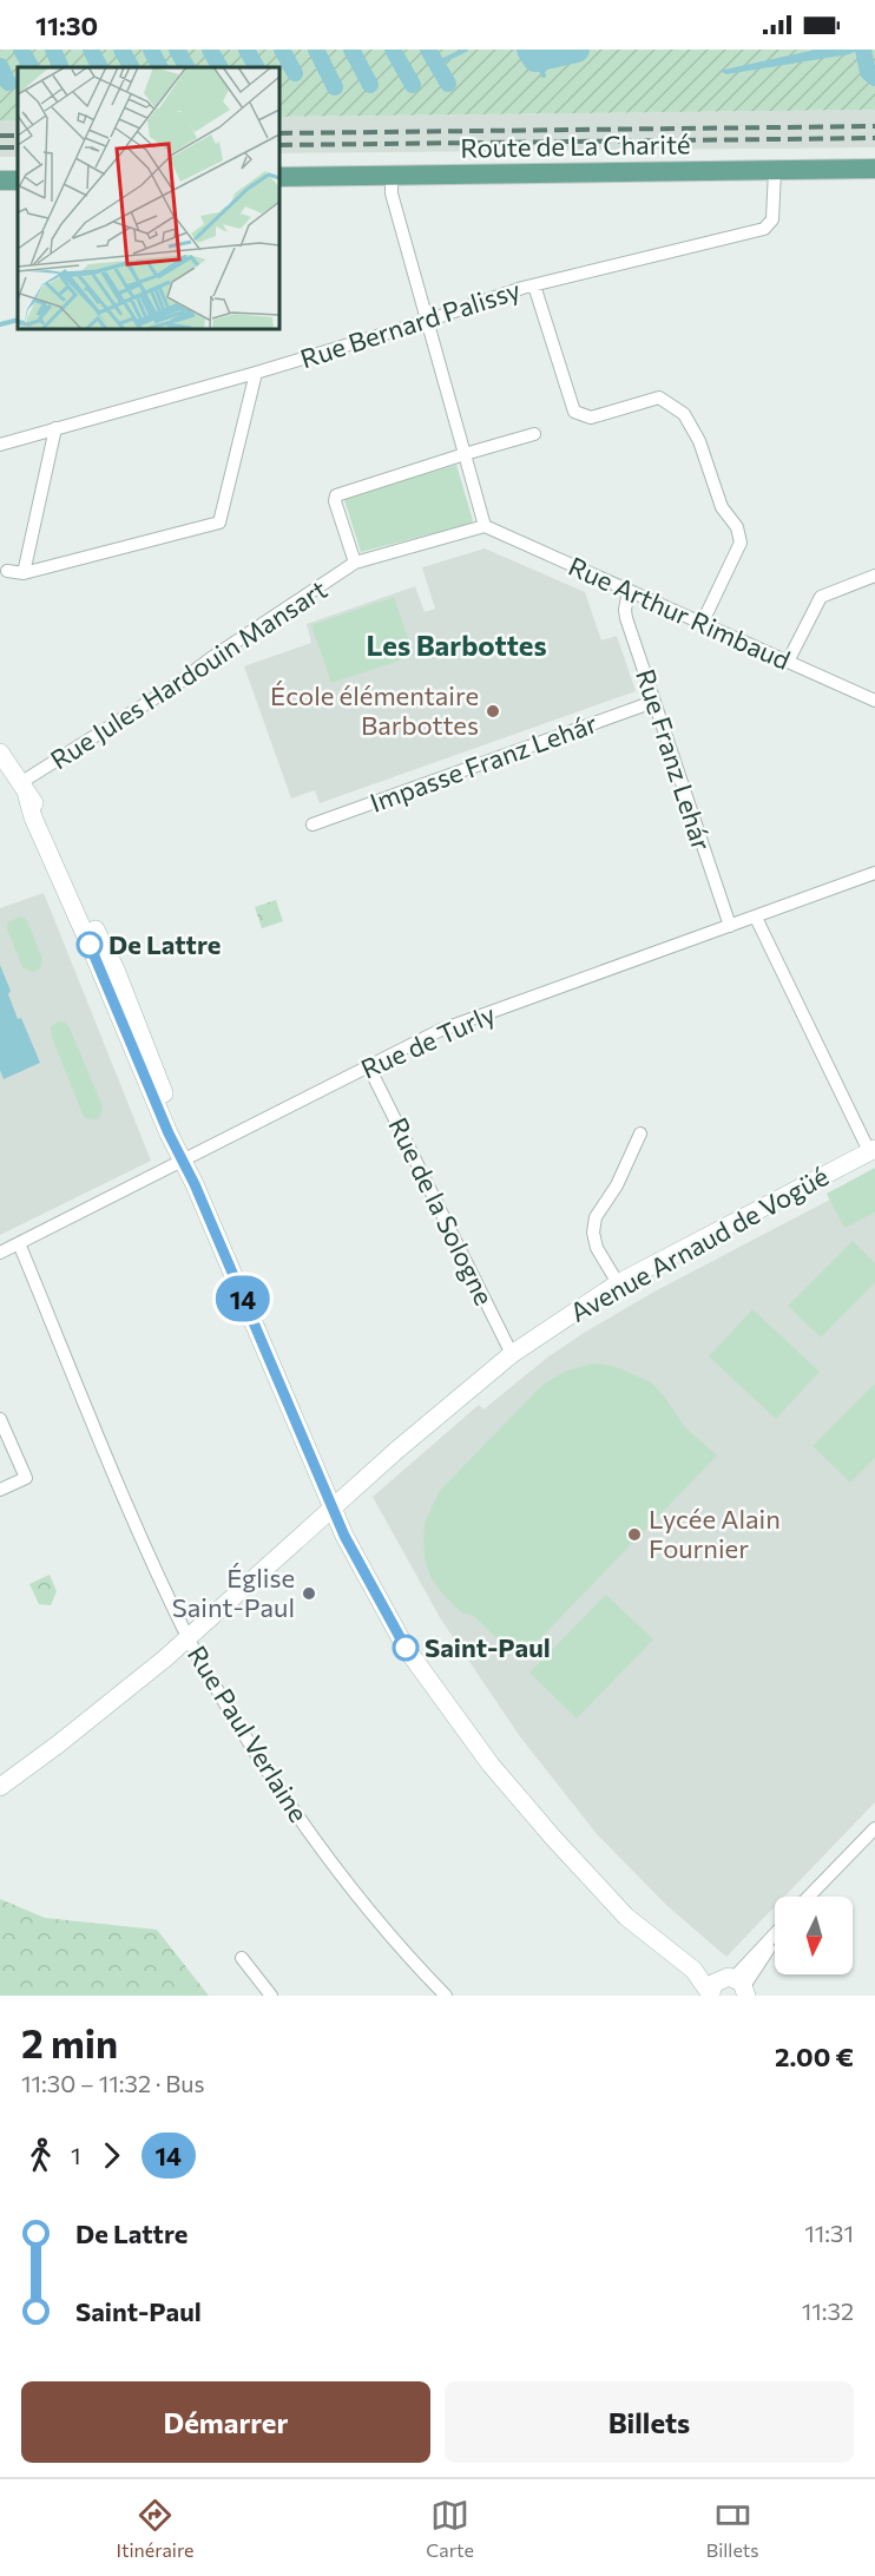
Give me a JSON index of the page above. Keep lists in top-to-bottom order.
{
  "streets": {
    "main road": ["Route de La Charité", "Avenue Arnaud de Vogüé"],
    "street": [
      "Rue Bernard Palissy",
      "Rue Arthur Rimbaud",
      "Rue Jules Hardouin Mansart",
      "Rue Franz Lehár",
      "Impasse Franz Lehár",
      "Rue de Turly",
      "Rue de la Sologne",
      "Rue Paul Verlaine"
    ]
  },
  "crossings": [
    ["Route de La Charité", "Rue Bernard Palissy"],
    ["Rue Arthur Rimbaud", "Rue Jules Hardouin Mansart"],
    ["Rue Arthur Rimbaud", "Rue Franz Lehár"],
    ["Rue Franz Lehár", "Impasse Franz Lehár"],
    ["Rue Franz Lehár", "Rue de Turly"],
    ["Rue de Turly", "Rue de la Sologne"],
    ["Rue de Turly", "Rue Paul Verlaine"],
    ["Rue de la Sologne", "Avenue Arnaud de Vogüé"],
    ["Avenue Arnaud de Vogüé", "Rue Paul Verlaine"]
  ],
  "districts": ["Les Barbottes"],
  "places": [
    "École élémentaire Barbottes",
    "De Lattre",
    "Lycée Alain Fournier",
    "Église Saint-Paul",
    "Saint-Paul"
  ],
  "lines": ["bus line 14"],
  "north": "bottom",
  "page": {
    "status": "11:30",
    "on_map": "14",
    "heading": ["2 min", "11:30 – 11:32 · Bus", "2.00 €"],
    "legs": ["1", "14"],
    "list": [
      {
        "name": "De Lattre",
        "value": "11:31"
      },
      {
        "name": "Saint-Paul",
        "value": "11:32"
      }
    ],
    "buttons": ["Démarrer", "Billets"],
    "tabs": ["Itinéraire", "Carte", "Billets"]
  }
}
